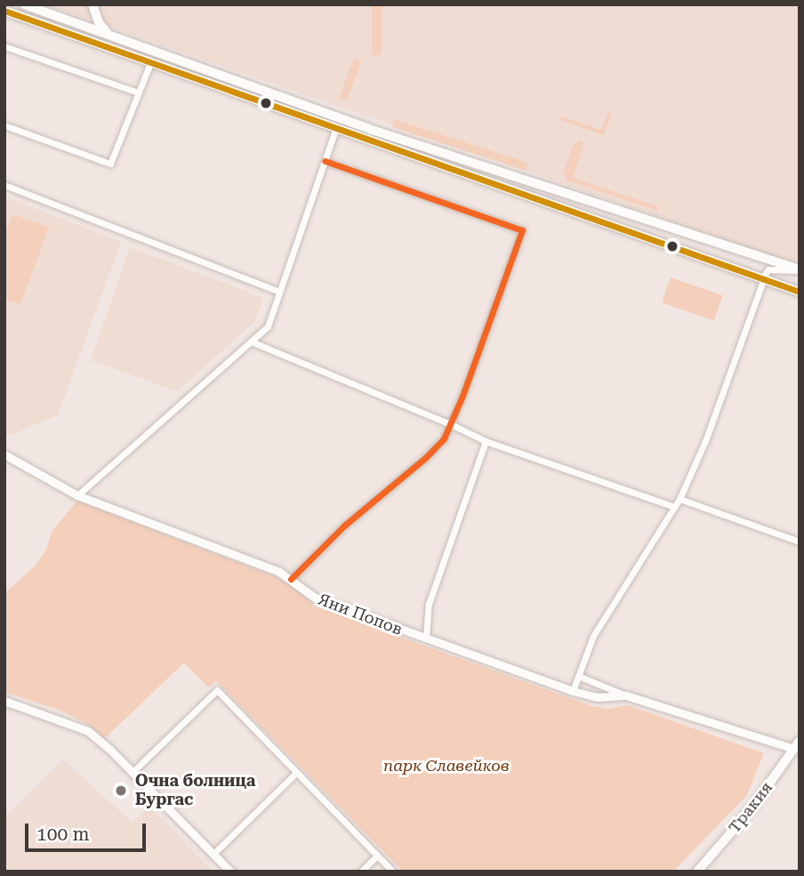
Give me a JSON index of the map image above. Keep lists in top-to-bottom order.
{
  "streets": {
    "main road": ["Тракия"],
    "street": ["Яни Попов"]
  },
  "crossings": [
    ["Яни Попов", "Тракия"]
  ],
  "parks": ["парк Славейков"],
  "places": ["Oчна болница Бургас"],
  "scale_bar": "100 m"
}
